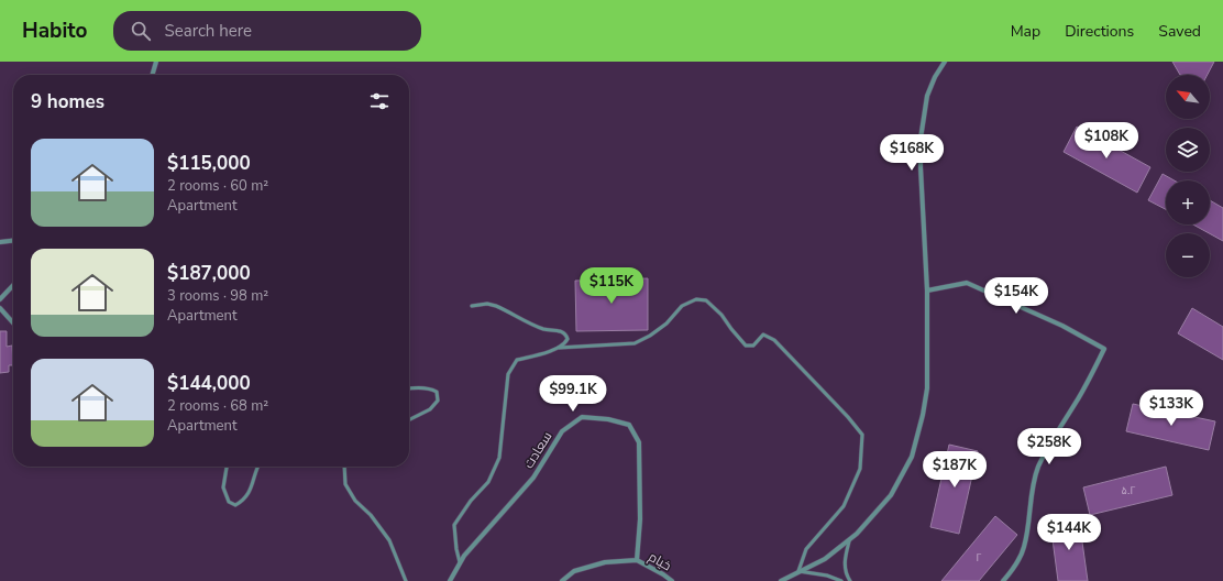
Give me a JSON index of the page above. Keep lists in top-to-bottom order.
{
  "streets": {
    "street": ["سعادت", "خیام"]
  },
  "crossings": [
    ["سعادت", "خیام"]
  ],
  "house_numbers": ["۵.۲", "۲"],
  "north": "top left",
  "page": {
    "header": "Habito",
    "search": "Search here",
    "nav": ["Map", "Directions", "Saved"],
    "map_buttons": ["+", "−"],
    "heading": "9 homes",
    "price": [
      "$108K",
      "$168K",
      "$115K",
      "$154K",
      "$99.1K",
      "$133K",
      "$258K",
      "$187K",
      "$144K"
    ],
    "list": [
      {
        "name": "$115,000",
        "note": "2 rooms · 60 m² · Apartment"
      },
      {
        "name": "$187,000",
        "note": "3 rooms · 98 m² · Apartment"
      },
      {
        "name": "$144,000",
        "note": "2 rooms · 68 m² · Apartment"
      }
    ]
  }
}
